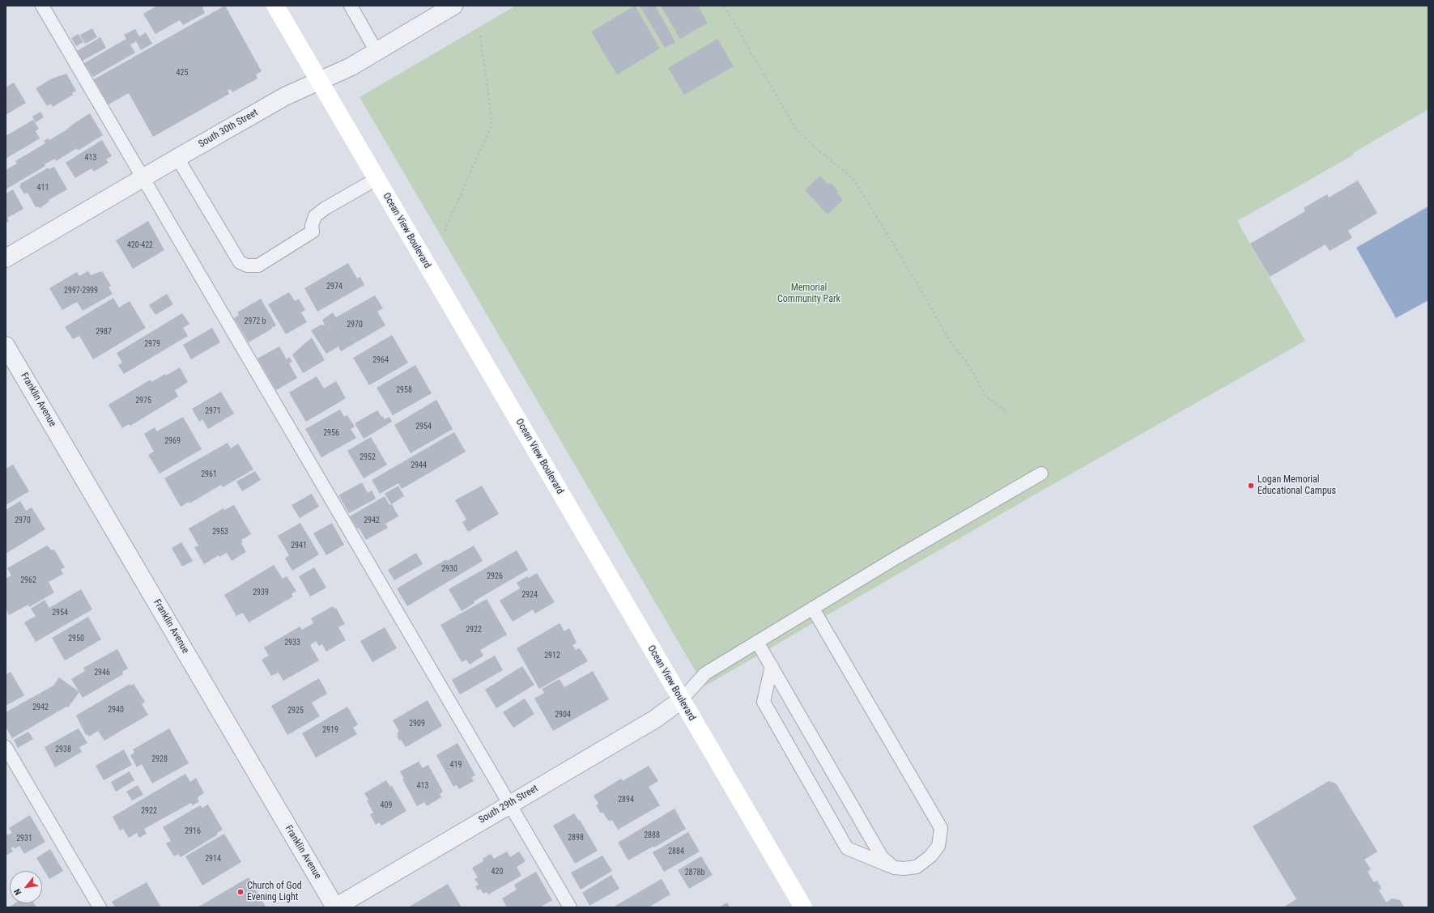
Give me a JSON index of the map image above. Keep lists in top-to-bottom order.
{
  "streets": {
    "main road": ["Ocean View Boulevard"],
    "street": ["South 30th Street", "Franklin Avenue", "South 29th Street"]
  },
  "crossings": [
    ["South 30th Street", "Ocean View Boulevard"],
    ["Ocean View Boulevard", "South 29th Street"],
    ["Franklin Avenue", "South 29th Street"]
  ],
  "parks": ["Memorial Community Park"],
  "places": ["Logan Memorial Educational Campus", "Church of God Evening Light"],
  "house_numbers": [
    "425",
    "413",
    "411",
    "420-422",
    "2974",
    "2997-2999",
    "2972 b",
    "2970",
    "2987",
    "2979",
    "2964",
    "2958",
    "2975",
    "2971",
    "2954",
    "2956",
    "2969",
    "2952",
    "2944",
    "2961",
    "2970",
    "2942",
    "2953",
    "2941",
    "2930",
    "2926",
    "2962",
    "2939",
    "2924",
    "2954",
    "2922",
    "2950",
    "2933",
    "2912",
    "2946",
    "2942",
    "2940",
    "2925",
    "2904",
    "2909",
    "2919",
    "2938",
    "2928",
    "419",
    "413",
    "2894",
    "409",
    "2922",
    "2916",
    "2888",
    "2898",
    "2931",
    "2884",
    "2914",
    "420",
    "2878b"
  ],
  "north": "bottom left"
}
